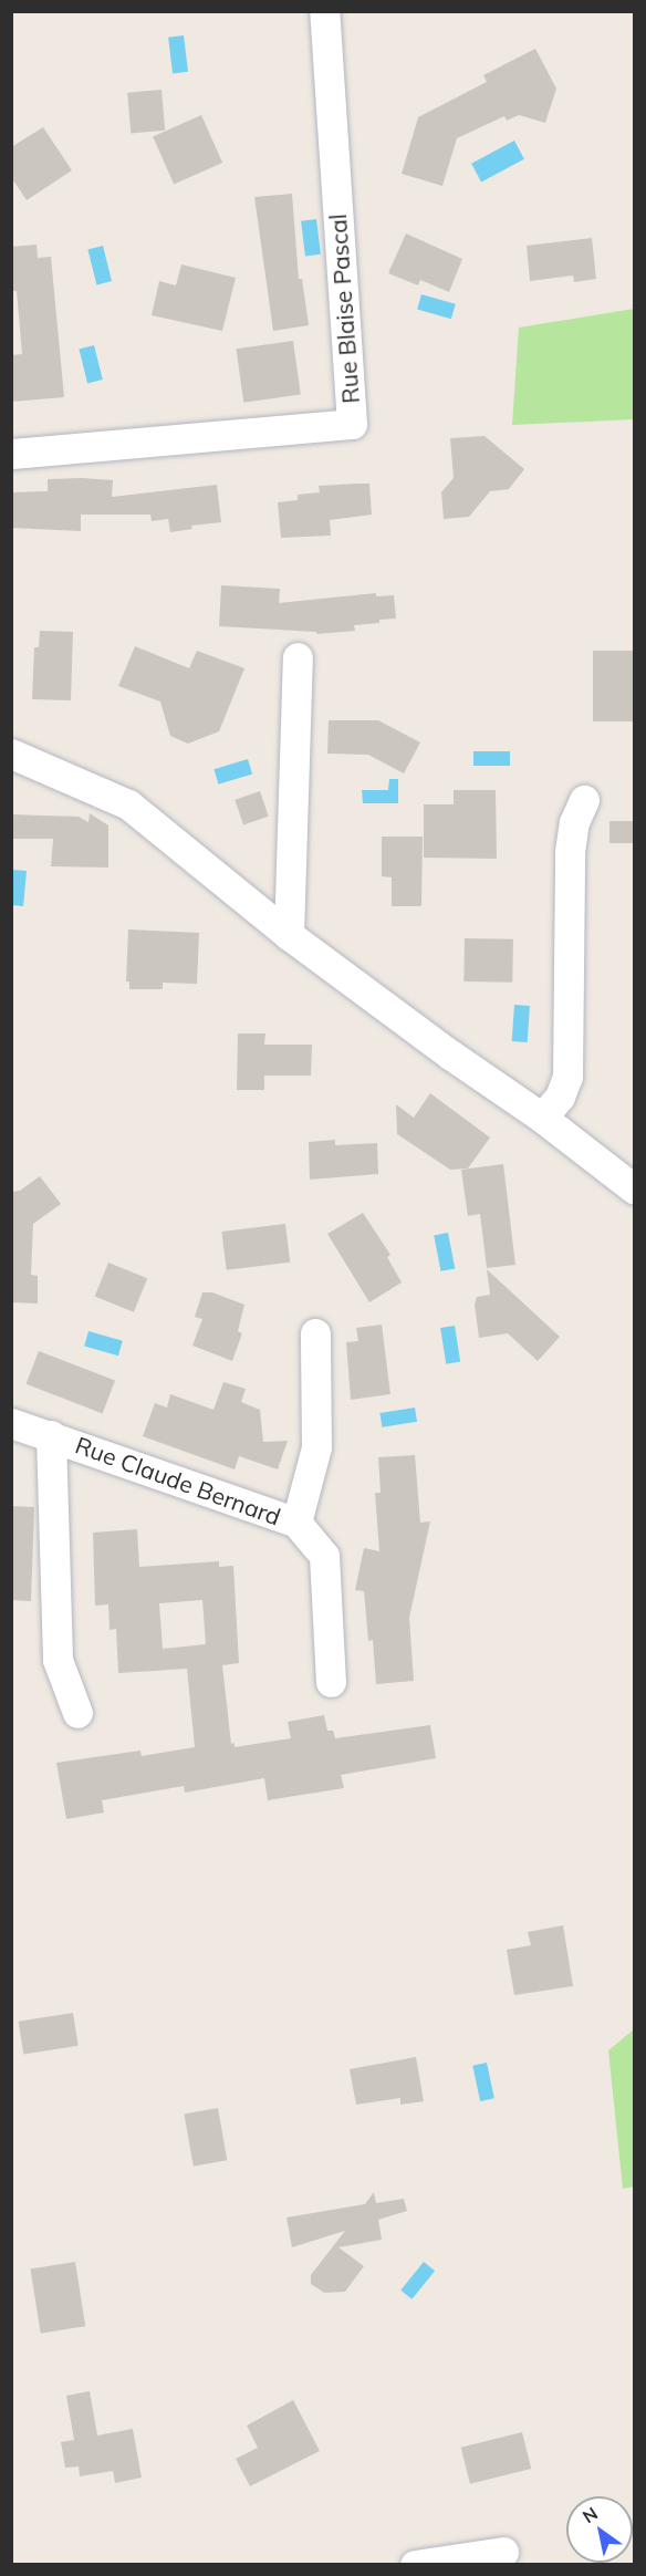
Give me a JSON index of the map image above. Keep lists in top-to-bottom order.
{
  "streets": {
    "street": ["Rue Blaise Pascal", "Rue Claude Bernard"]
  },
  "north": "top left"
}
